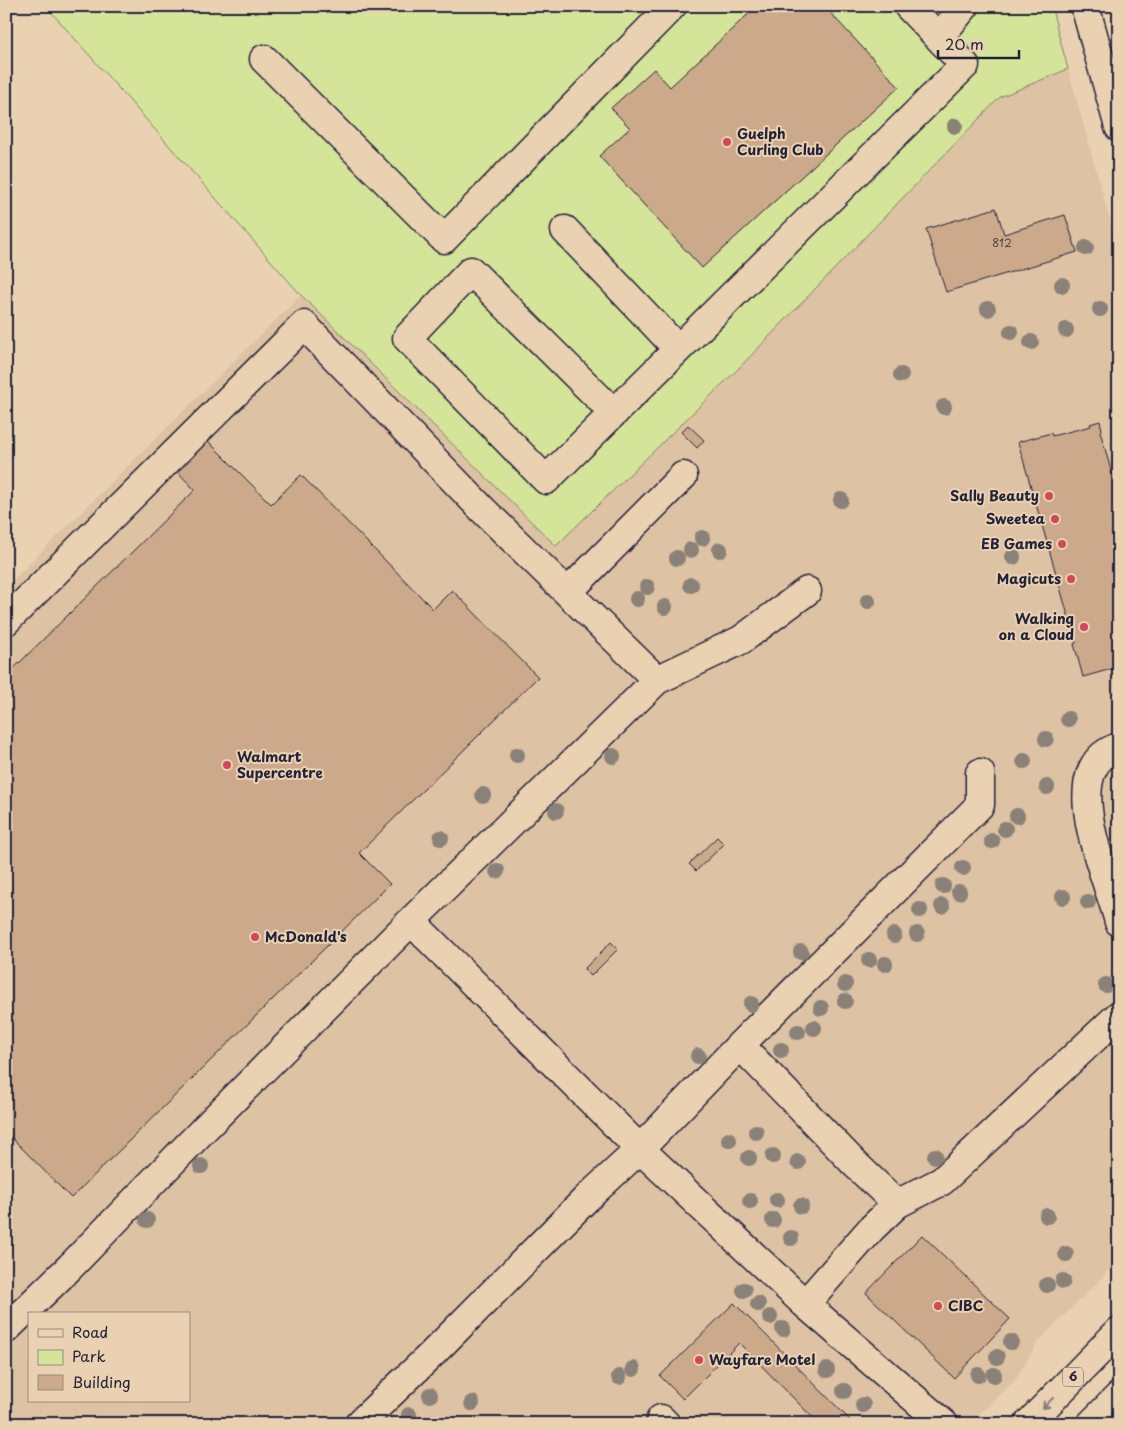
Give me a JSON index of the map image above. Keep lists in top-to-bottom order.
{
  "streets": {
    "main road": ["6"]
  },
  "places": [
    "Guelph Curling Club",
    "Sally Beauty",
    "Sweetea",
    "EB Games",
    "Magicuts",
    "Walking on a Cloud",
    "Walmart Supercentre",
    "McDonald's",
    "CIBC",
    "Wayfare Motel"
  ],
  "house_numbers": ["812"],
  "legend": ["Road", "Park", "Building"],
  "scale_bar": "20 m"
}
